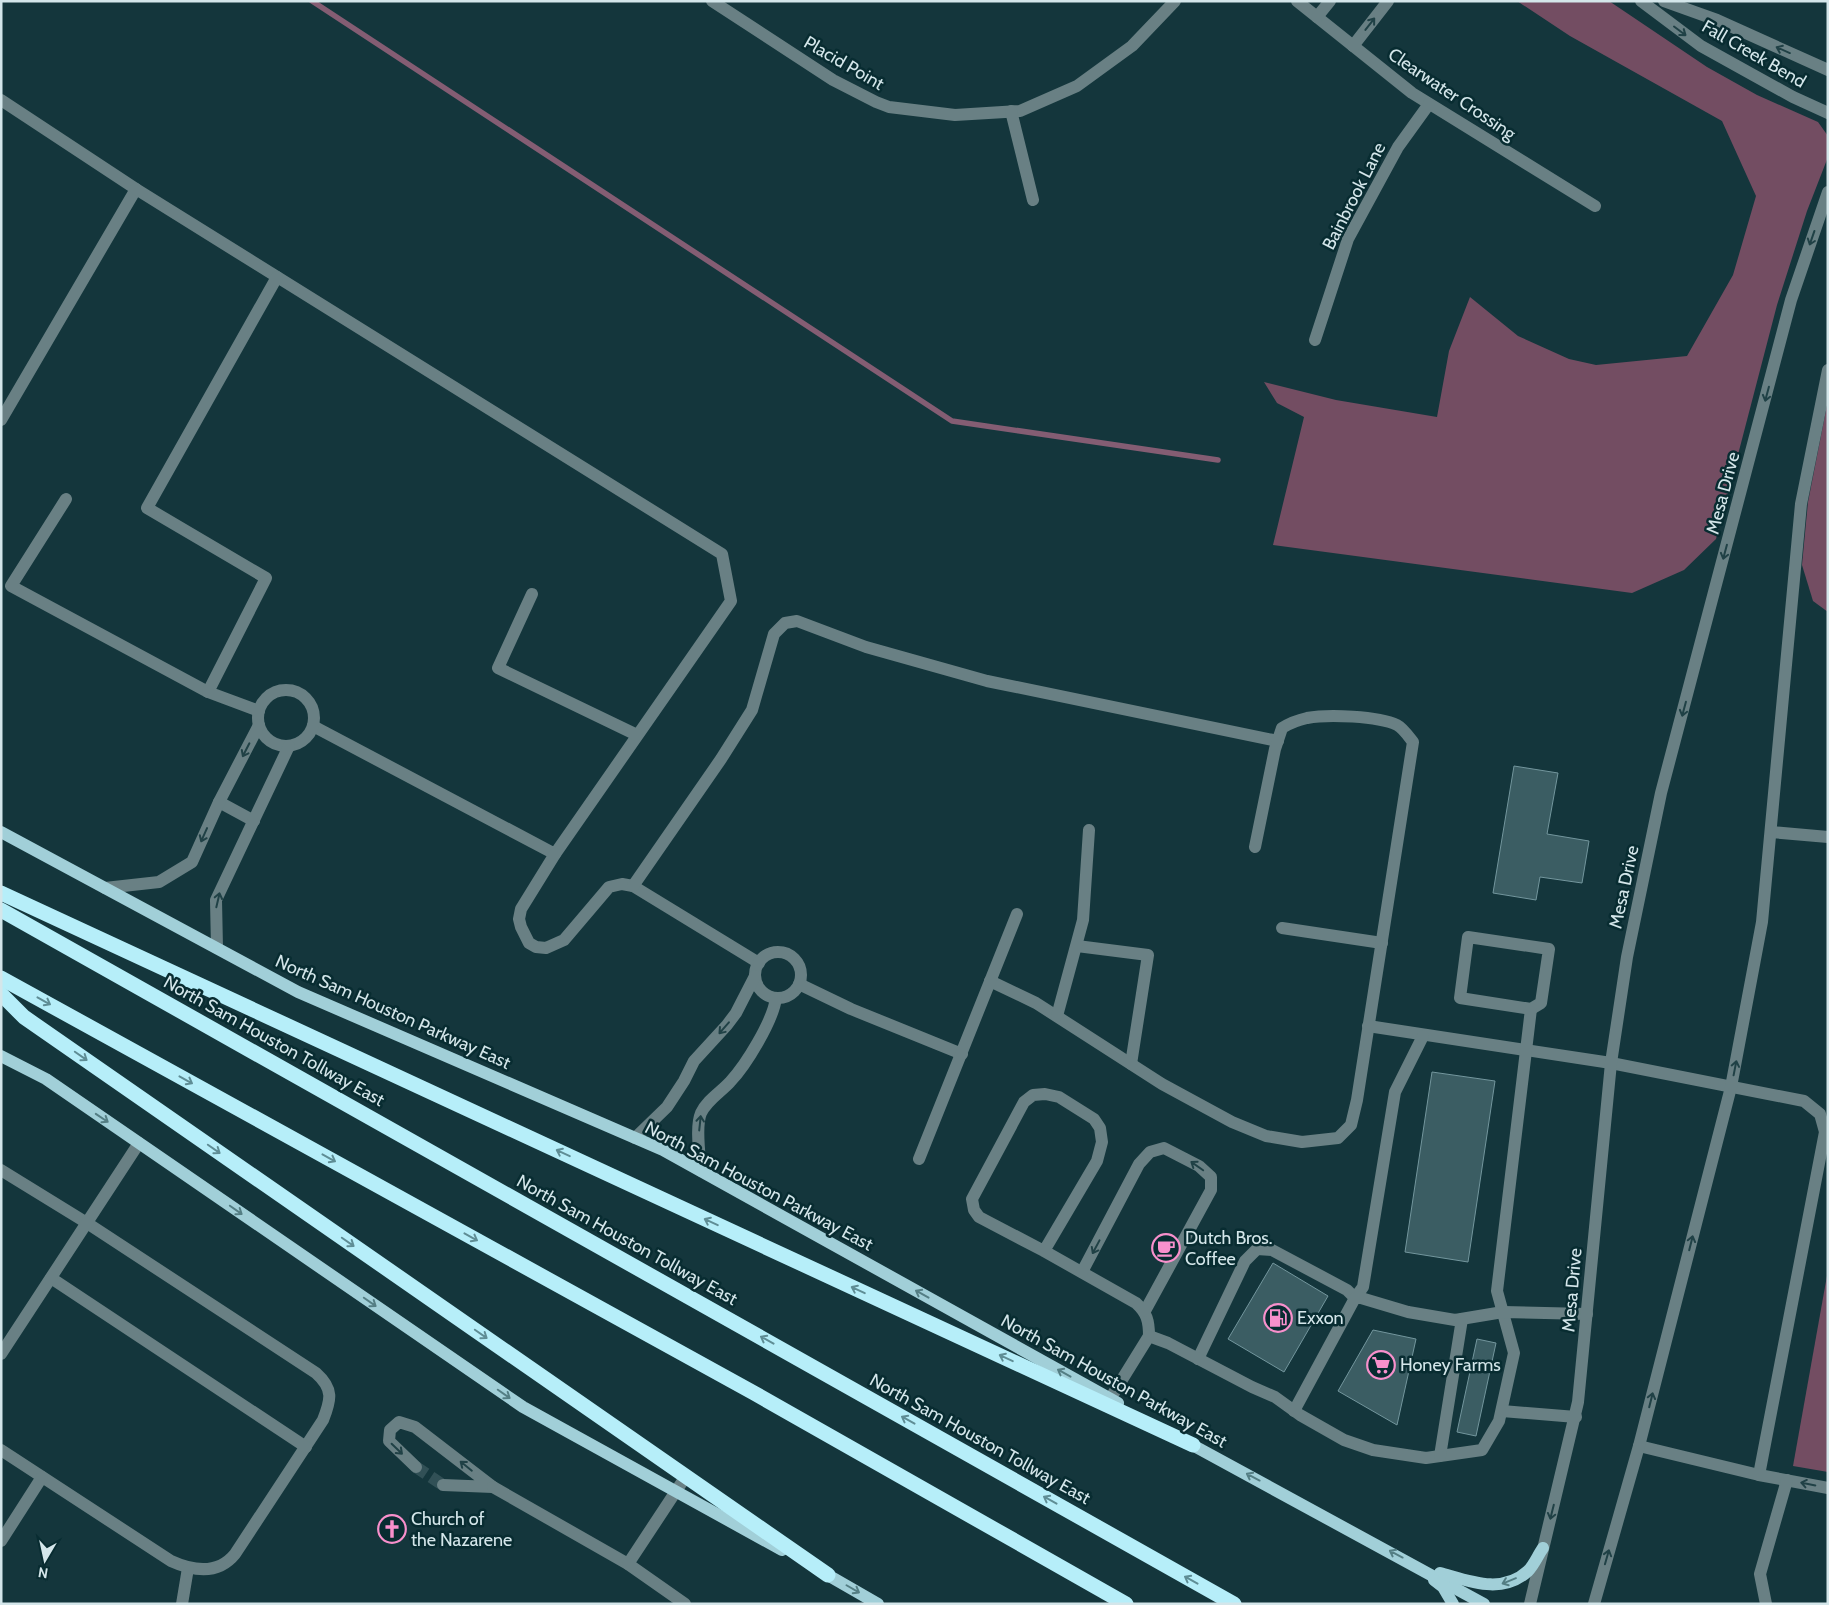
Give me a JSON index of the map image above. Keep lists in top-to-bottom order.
{
  "streets": {
    "highway": ["North Sam Houston Tollway East"],
    "main road": ["North Sam Houston Parkway East"],
    "street": [
      "Fall Creek Bend",
      "Placid Point",
      "Clearwater Crossing",
      "Bainbrook Lane",
      "Mesa Drive"
    ]
  },
  "crossings": [
    ["Clearwater Crossing", "Bainbrook Lane"]
  ],
  "one_way": ["North Sam Houston Parkway East"],
  "places": {
    "cafe": ["Dutch Bros. Coffee"],
    "fuel station": ["Exxon"],
    "supermarket": ["Honey Farms"],
    "church": ["Church of the Nazarene"]
  },
  "north": "bottom"
}
